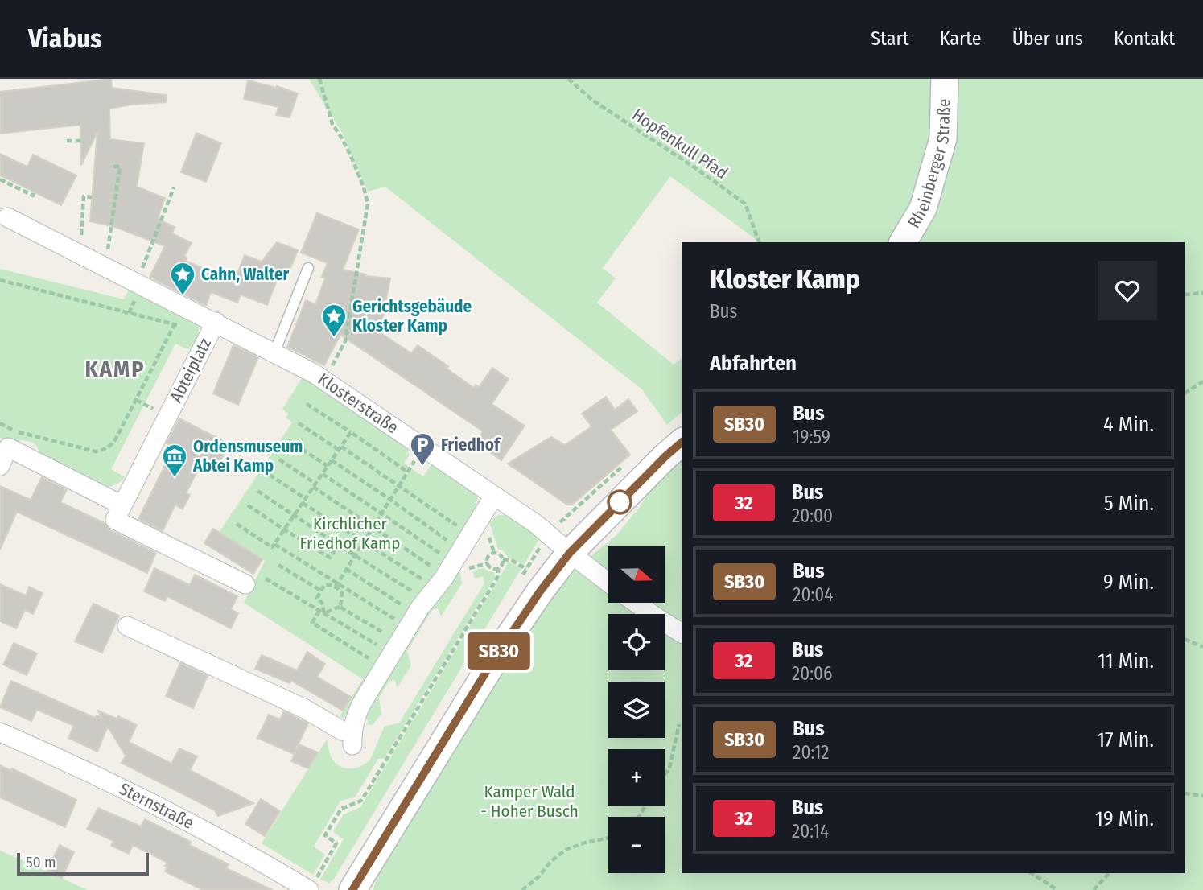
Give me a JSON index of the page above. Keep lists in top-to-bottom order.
{
  "streets": {
    "main road": ["Rheinberger Straße"],
    "street": ["Abteiplatz", "Klosterstraße", "Sternstraße"],
    "path": ["Hopfenkull Pfad"]
  },
  "crossings": [
    ["Abteiplatz", "Klosterstraße"]
  ],
  "districts": ["KAMP"],
  "parks": ["Kirchlicher Friedhof Kamp", "Kamper Wald - Hoher Busch"],
  "places": {
    "place": ["Cahn, Walter", "Gerichtsgebäude Kloster Kamp"],
    "parking": ["Friedhof"],
    "museum": ["Ordensmuseum Abtei Kamp"]
  },
  "lines": ["bus line SB30"],
  "scale_bar": "50 m",
  "north": "right",
  "page": {
    "header": "Viabus",
    "nav": [
      "Start",
      "Karte",
      "Über uns",
      "Kontakt"
    ],
    "on_map": "SB30",
    "heading": [
      ["Kloster Kamp", "Bus"],
      "Abfahrten"
    ],
    "list": [
      {
        "mark": "SB30",
        "name": "Bus",
        "note": "19:59",
        "value": "4 Min."
      },
      {
        "mark": "32",
        "name": "Bus",
        "note": "20:00",
        "value": "5 Min."
      },
      {
        "mark": "SB30",
        "name": "Bus",
        "note": "20:04",
        "value": "9 Min."
      },
      {
        "mark": "32",
        "name": "Bus",
        "note": "20:06",
        "value": "11 Min."
      },
      {
        "mark": "SB30",
        "name": "Bus",
        "note": "20:12",
        "value": "17 Min."
      },
      {
        "mark": "32",
        "name": "Bus",
        "note": "20:14",
        "value": "19 Min."
      }
    ],
    "map_buttons": ["+", "−"],
    "scale": "50 m"
  }
}
